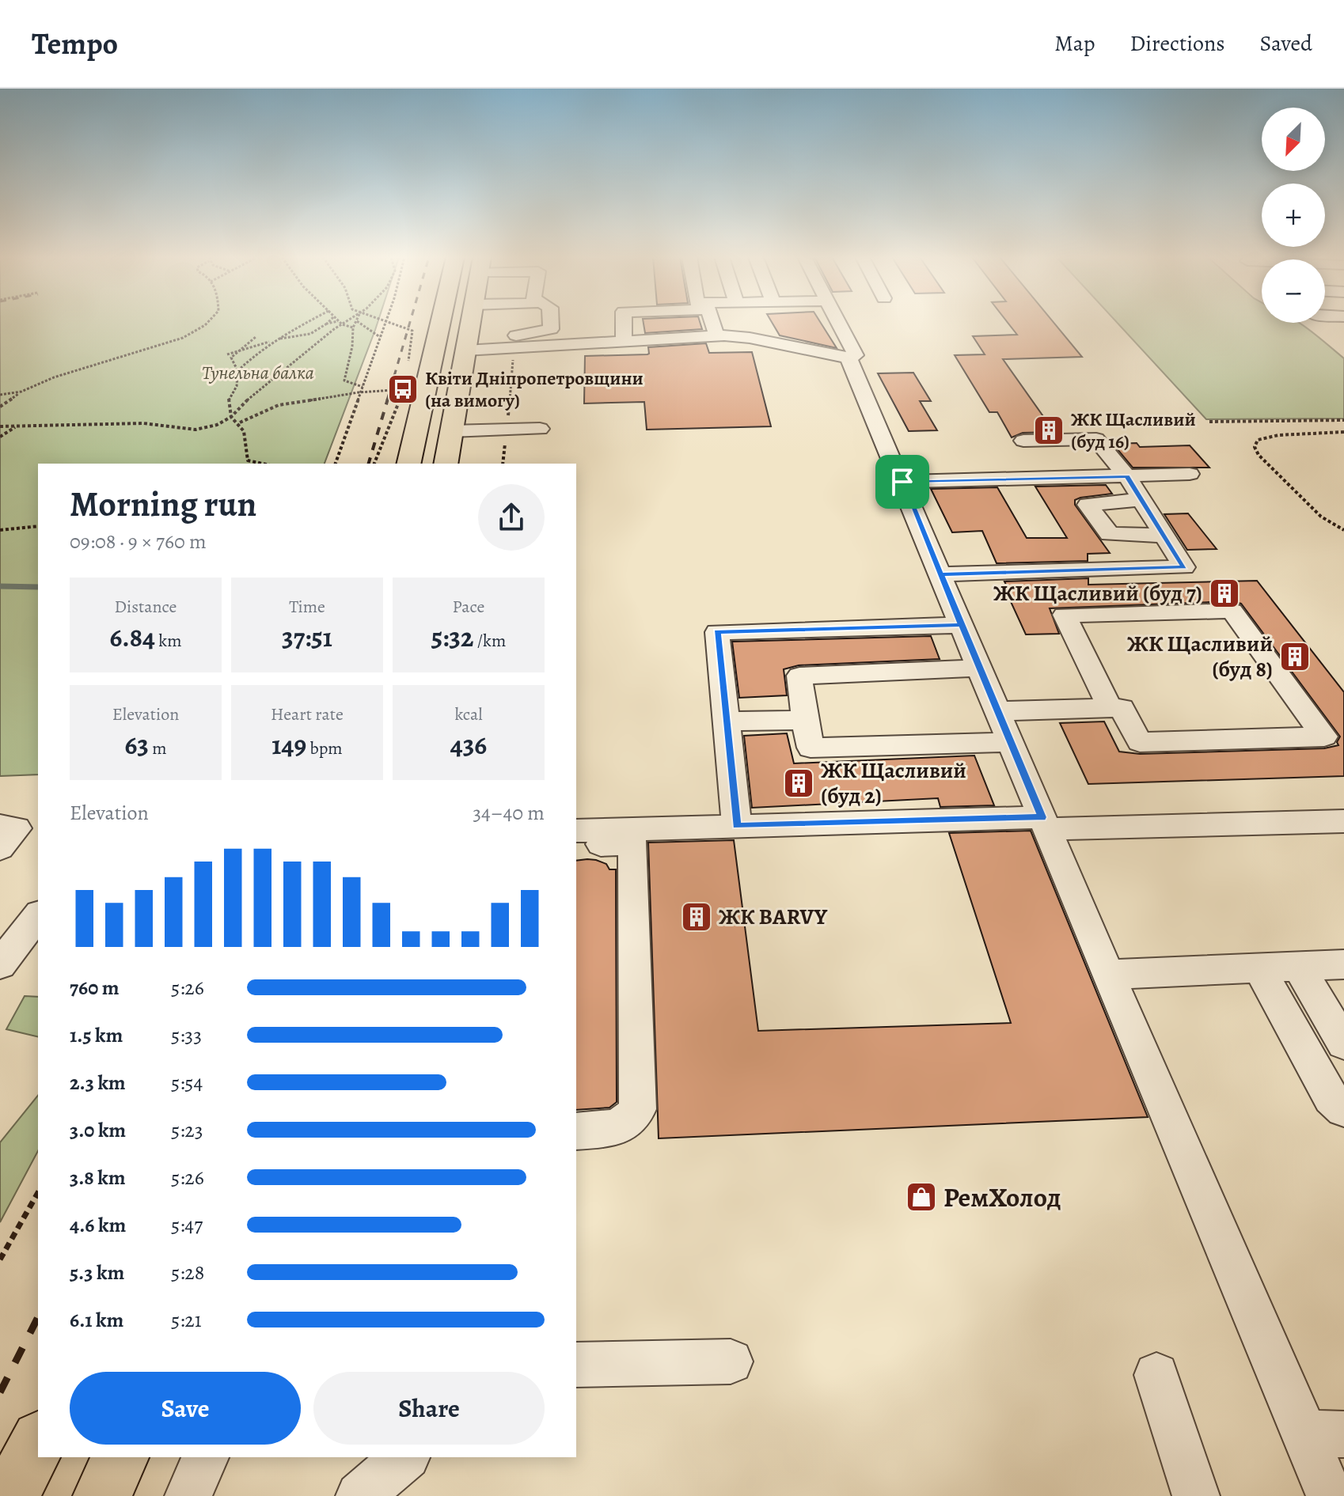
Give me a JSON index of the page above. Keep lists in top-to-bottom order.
{
  "parks": ["Тунельна балка"],
  "places": {
    "bus stop": ["Квіти Дніпропетровщини (на вимогу)"],
    "building": [
      "ЖК Щасливий (буд 16)",
      "ЖК Щасливий (буд 7)",
      "ЖК Щасливий (буд 8)",
      "ЖК Щасливий (буд 2)",
      "ЖК BARVY"
    ],
    "shop": ["РемХолод"]
  },
  "north": "bottom left",
  "page": {
    "header": "Tempo",
    "nav": ["Map", "Directions", "Saved"],
    "map_buttons": ["+", "−"],
    "heading": ["Morning run", "09:08 · 9 × 760 m"],
    "stats": [
      ["Distance", "6.84 km"],
      ["Time", "37:51"],
      ["Pace", "5:32 /km"],
      ["Elevation", "63 m"],
      ["Heart rate", "149 bpm"],
      ["kcal", "436"]
    ],
    "chart": ["Elevation", "34–40 m"],
    "list": [
      {
        "name": "760 m",
        "note": "5:26"
      },
      {
        "name": "1.5 km",
        "note": "5:33"
      },
      {
        "name": "2.3 km",
        "note": "5:54"
      },
      {
        "name": "3.0 km",
        "note": "5:23"
      },
      {
        "name": "3.8 km",
        "note": "5:26"
      },
      {
        "name": "4.6 km",
        "note": "5:47"
      },
      {
        "name": "5.3 km",
        "note": "5:28"
      },
      {
        "name": "6.1 km",
        "note": "5:21"
      }
    ],
    "buttons": ["Save", "Share"]
  }
}
